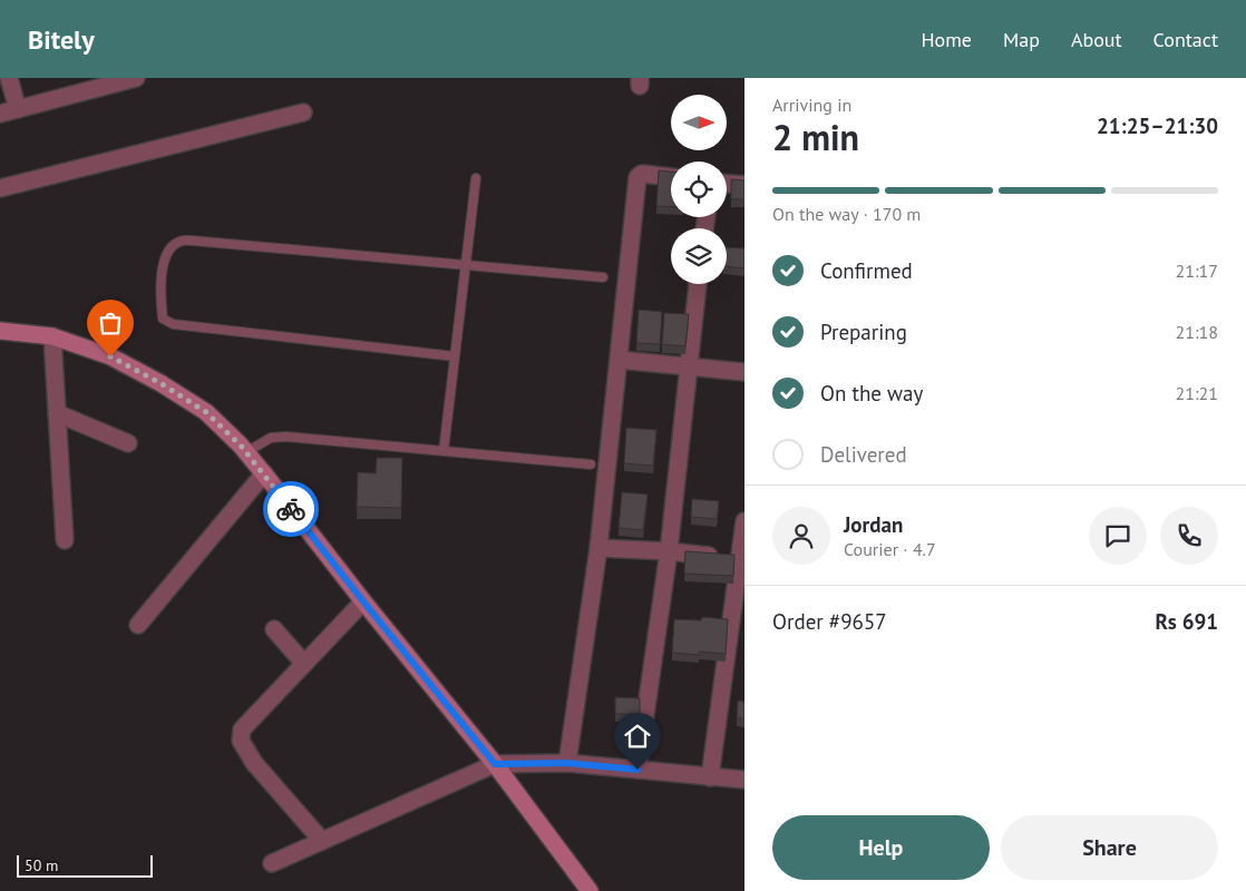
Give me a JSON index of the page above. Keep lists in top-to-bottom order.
{
  "scale_bar": "50 m",
  "north": "right",
  "page": {
    "header": "Bitely",
    "nav": [
      "Home",
      "Map",
      "About",
      "Contact"
    ],
    "heading": ["2 min", "Arriving in", "21:25–21:30"],
    "panel": [
      "Jordan",
      "Courier · 4.7",
      "Order #9657",
      "Rs 691"
    ],
    "bar": "On the way · 170 m",
    "list": [
      ["Confirmed", "21:17"],
      ["Preparing", "21:18"],
      ["On the way", "21:21"],
      "Delivered"
    ],
    "buttons": ["Help", "Share"],
    "scale": "50 m"
  }
}
